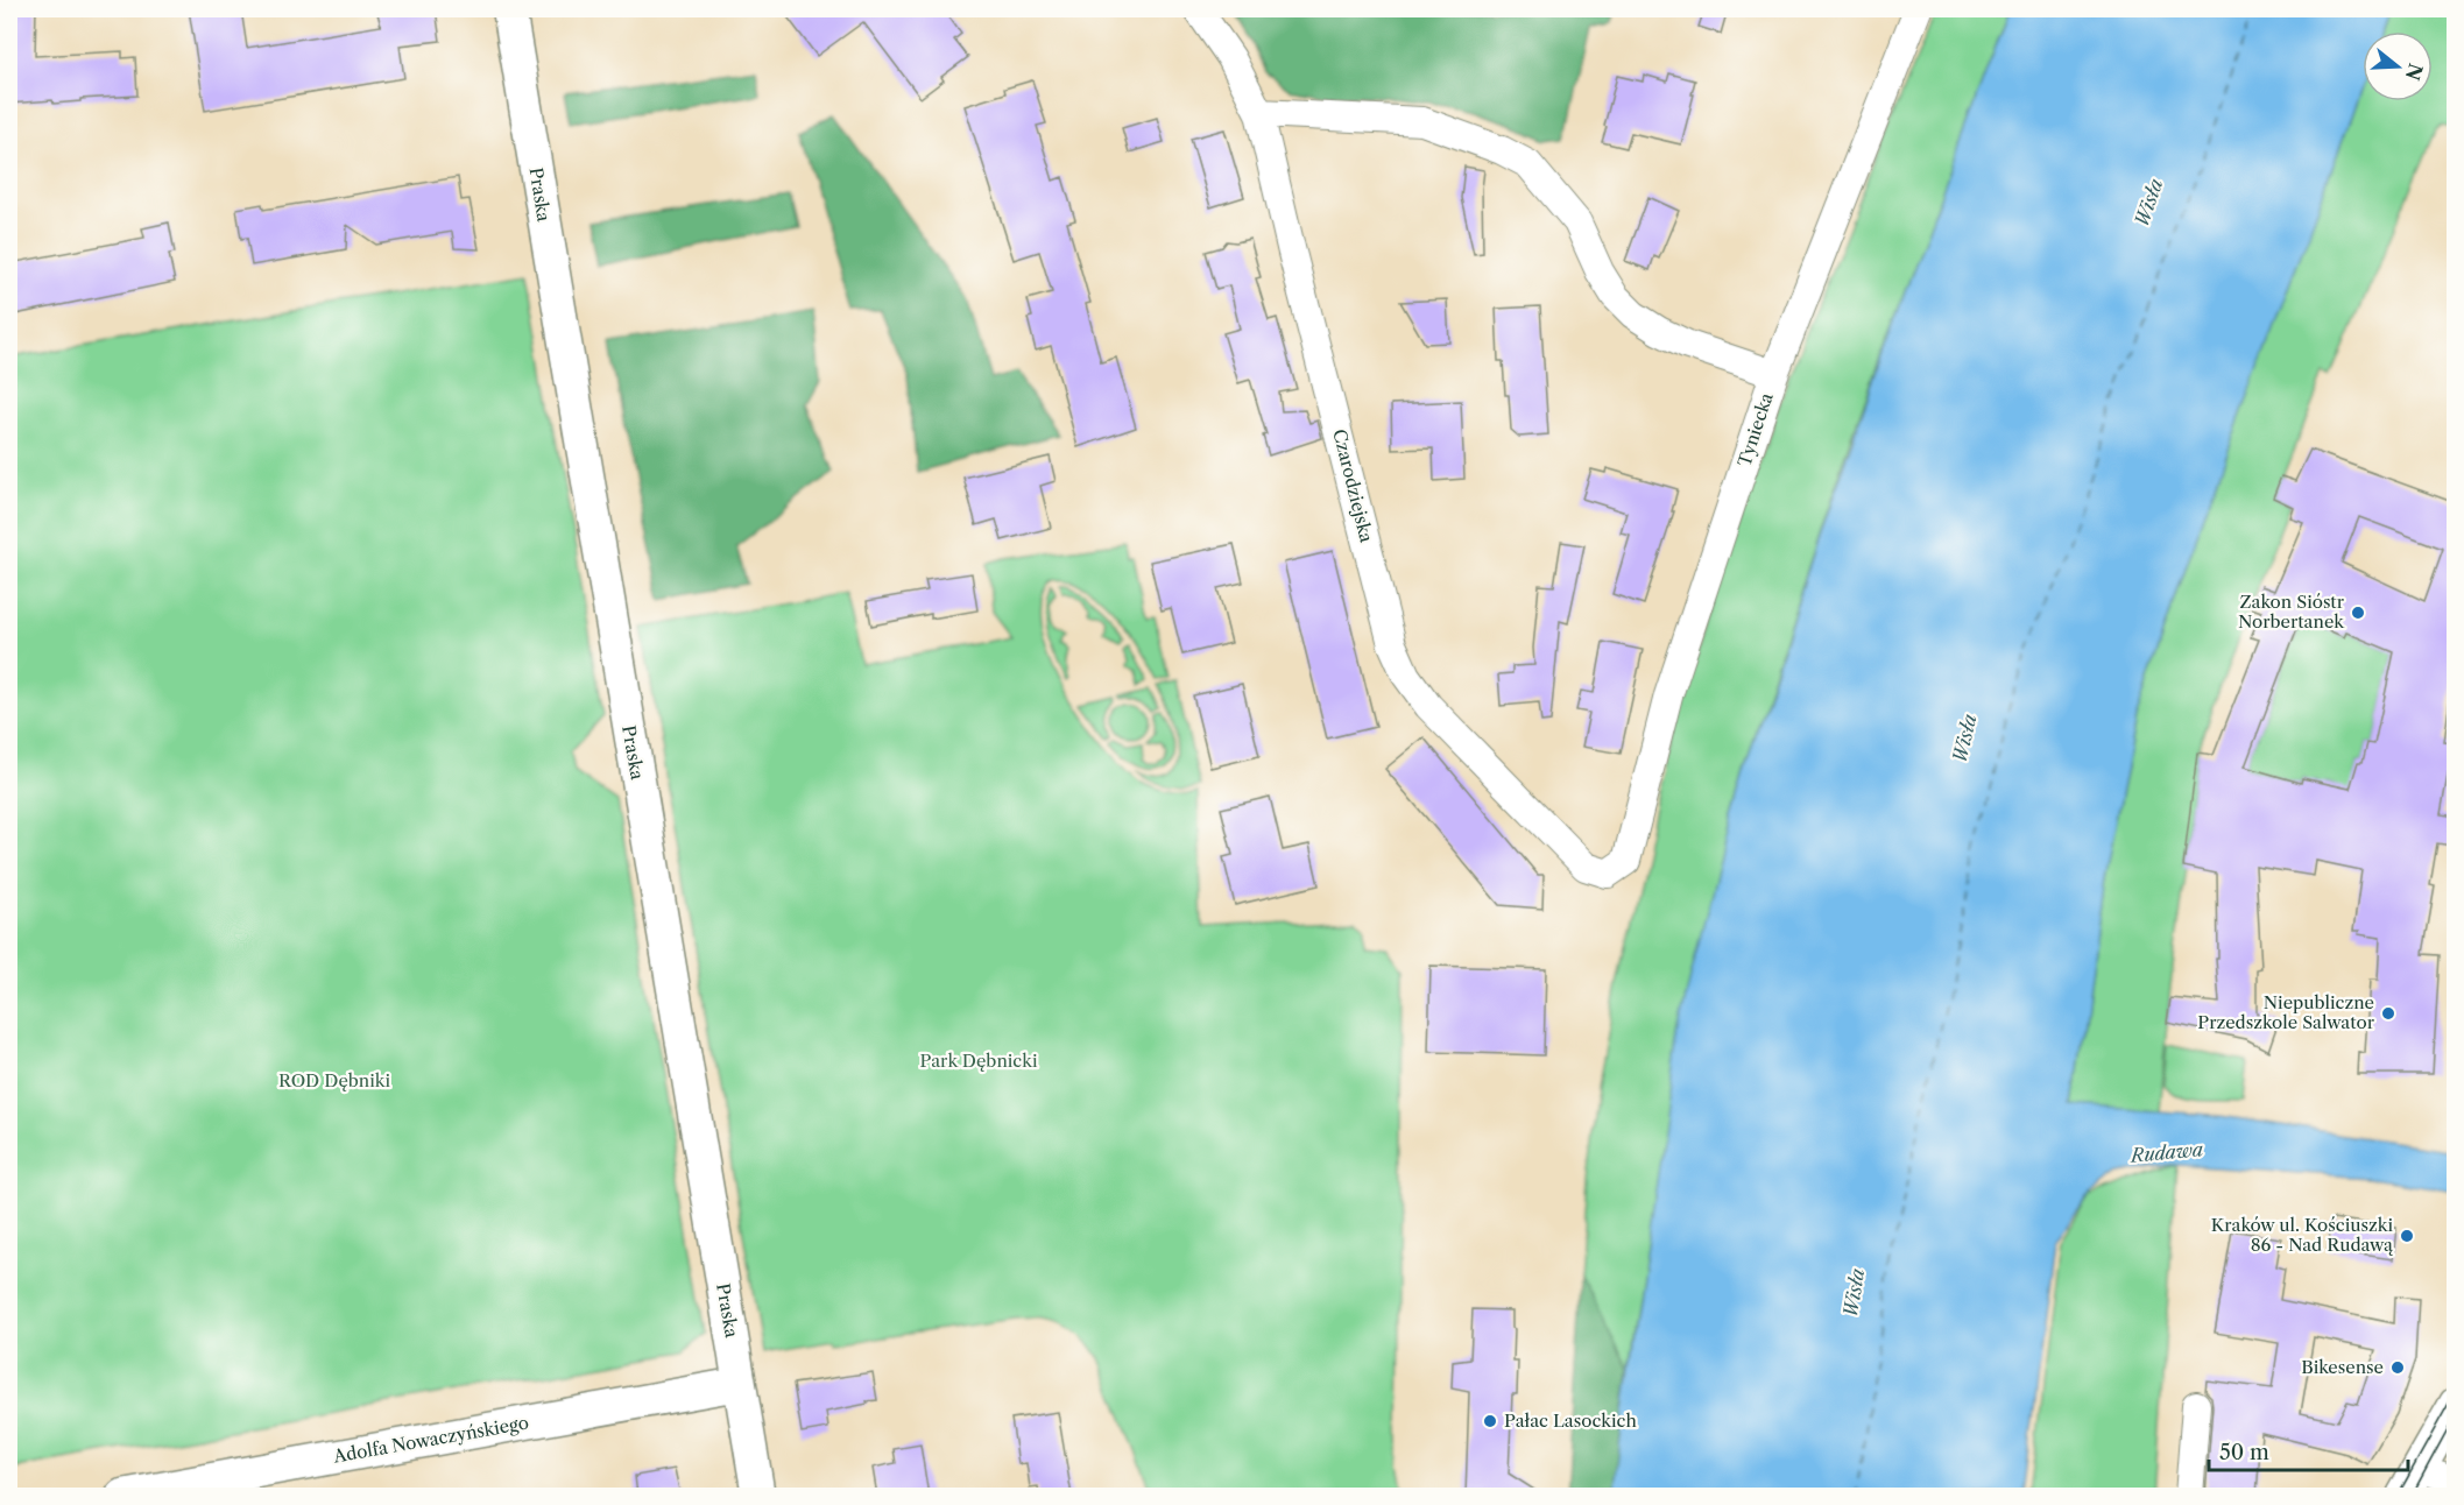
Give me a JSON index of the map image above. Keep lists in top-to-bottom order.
{
  "streets": {
    "street": [
      "Praska",
      "Tyniecka",
      "Czarodziejska",
      "Adolfa Nowaczyńskiego"
    ]
  },
  "crossings": [
    ["Praska", "Adolfa Nowaczyńskiego"],
    ["Tyniecka", "Czarodziejska"]
  ],
  "water": ["Wisła", "Rudawa"],
  "parks": ["Park Dębnicki", "ROD Dębniki"],
  "places": [
    "Zakon Sióstr Norbertanek",
    "Niepubliczne Przedszkole Salwator",
    "Kraków ul. Kościuszki 86 - Nad Rudawą",
    "Bikesense",
    "Pałac Lasockich"
  ],
  "scale_bar": "50 m",
  "north": "right"
}
